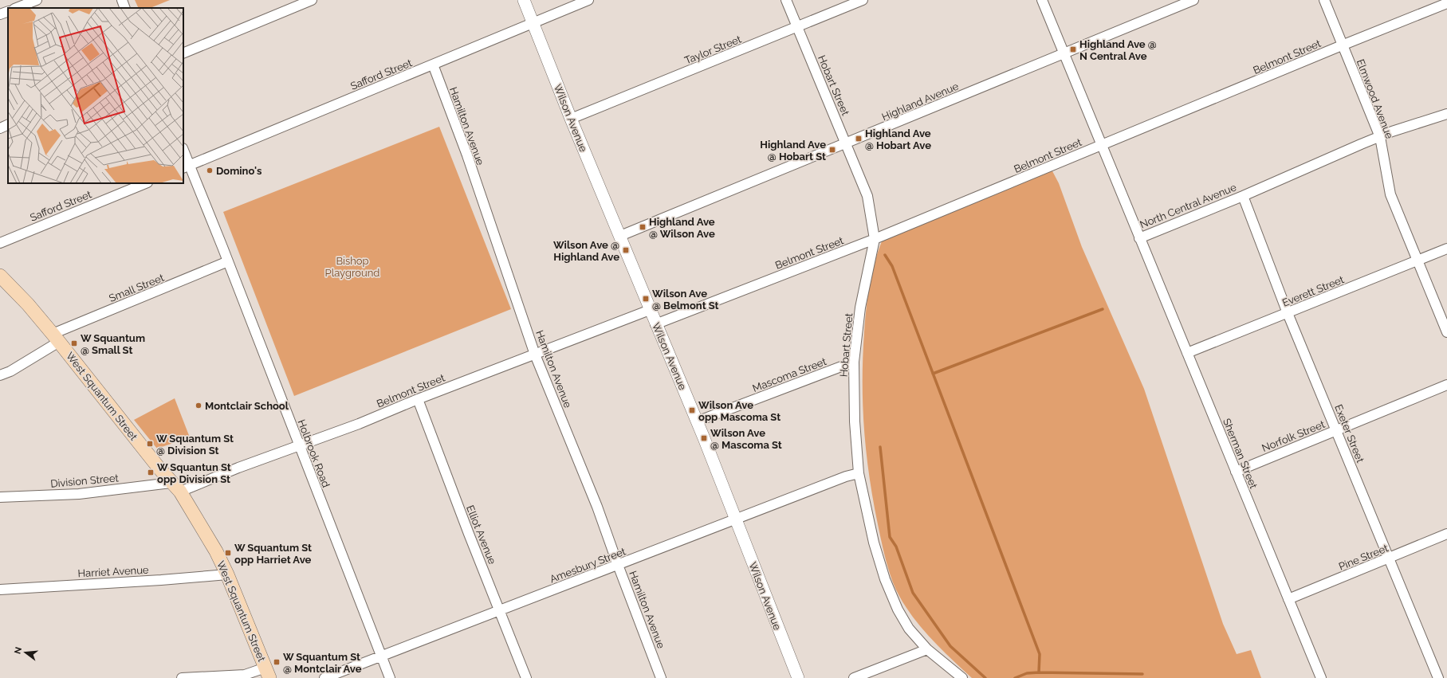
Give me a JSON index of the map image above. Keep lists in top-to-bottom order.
{
  "streets": {
    "main road": ["West Squantum Street"],
    "street": [
      "Taylor Street",
      "Belmont Street",
      "Safford Street",
      "Hobart Street",
      "Elmwood Avenue",
      "Highland Avenue",
      "Wilson Avenue",
      "Hamilton Avenue",
      "North Central Avenue",
      "Small Street",
      "Everett Street",
      "Mascoma Street",
      "Exeter Street",
      "Norfolk Street",
      "Holbrook Road",
      "Sherman Street",
      "Division Street",
      "Elliot Avenue",
      "Pine Street",
      "Amesbury Street",
      "Harriet Avenue"
    ]
  },
  "crossings": [
    ["Taylor Street", "Hobart Street"],
    ["Taylor Street", "Wilson Avenue"],
    ["Belmont Street", "Hobart Street"],
    ["Belmont Street", "Elmwood Avenue"],
    ["Belmont Street", "Wilson Avenue"],
    ["Belmont Street", "Hamilton Avenue"],
    ["Belmont Street", "North Central Avenue"],
    ["Belmont Street", "West Squantum Street"],
    ["Belmont Street", "Holbrook Road"],
    ["Belmont Street", "Division Street"],
    ["Belmont Street", "Elliot Avenue"],
    ["Safford Street", "Wilson Avenue"],
    ["Safford Street", "Hamilton Avenue"],
    ["Safford Street", "Holbrook Road"],
    ["Hobart Street", "Highland Avenue"],
    ["Hobart Street", "Mascoma Street"],
    ["Hobart Street", "Amesbury Street"],
    ["Elmwood Avenue", "North Central Avenue"],
    ["Elmwood Avenue", "Everett Street"],
    ["Highland Avenue", "Wilson Avenue"],
    ["Highland Avenue", "North Central Avenue"],
    ["Wilson Avenue", "Mascoma Street"],
    ["Wilson Avenue", "Amesbury Street"],
    ["Hamilton Avenue", "Amesbury Street"],
    ["North Central Avenue", "Exeter Street"],
    ["North Central Avenue", "Sherman Street"],
    ["Small Street", "West Squantum Street"],
    ["Small Street", "Holbrook Road"],
    ["Everett Street", "Exeter Street"],
    ["Everett Street", "Sherman Street"],
    ["West Squantum Street", "Division Street"],
    ["West Squantum Street", "Harriet Avenue"],
    ["Exeter Street", "Norfolk Street"],
    ["Exeter Street", "Pine Street"],
    ["Norfolk Street", "Sherman Street"],
    ["Holbrook Road", "Amesbury Street"],
    ["Sherman Street", "Pine Street"],
    ["Elliot Avenue", "Amesbury Street"]
  ],
  "parks": ["Bishop Playground"],
  "places": {
    "transit": [
      "Highland Ave @ N Central Ave",
      "Highland Ave @ Hobart Ave",
      "Highland Ave @ Hobart St",
      "Highland Ave @ Wilson Ave",
      "Wilson Ave @ Highland Ave",
      "Wilson Ave @ Belmont St",
      "W Squantum @ Small St",
      "Wilson Ave opp Mascoma St",
      "Wilson Ave @ Mascoma St",
      "W Squantum St @ Division St",
      "W Squantun St opp Division St",
      "W Squantum St opp Harriet Ave",
      "W Squantum St @ Montclair Ave"
    ],
    "other": ["Domino's", "Montclair School"]
  },
  "north": "left"
}
